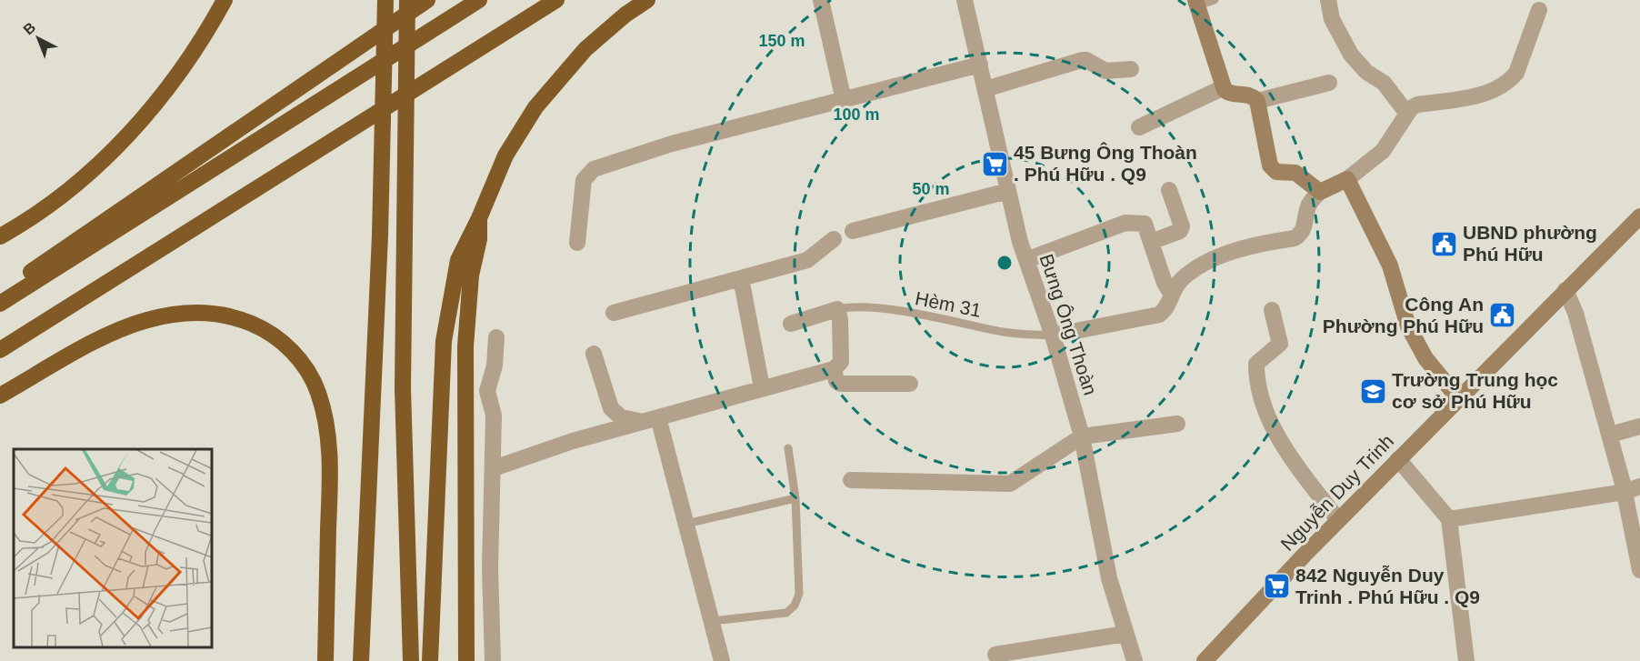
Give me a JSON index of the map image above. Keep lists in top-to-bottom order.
{
  "streets": {
    "main road": ["Nguyễn Duy Trinh"],
    "street": ["Bưng Ông Thoàn"],
    "lane": ["Hèm 31"]
  },
  "crossings": [
    ["Hèm 31", "Bưng Ông Thoàn"]
  ],
  "places": {
    "supermarket": ["45 Bưng Ông Thoàn . Phú Hữu . Q9", "842 Nguyễn Duy Trinh . Phú Hữu . Q9"],
    "public building": ["UBND phường Phú Hữu", "Công An Phường Phú Hữu"],
    "school or university": ["Trường Trung học cơ sở Phú Hữu"]
  },
  "north": "top left",
  "rings": ["150 m", "100 m", "50 m"]
}
